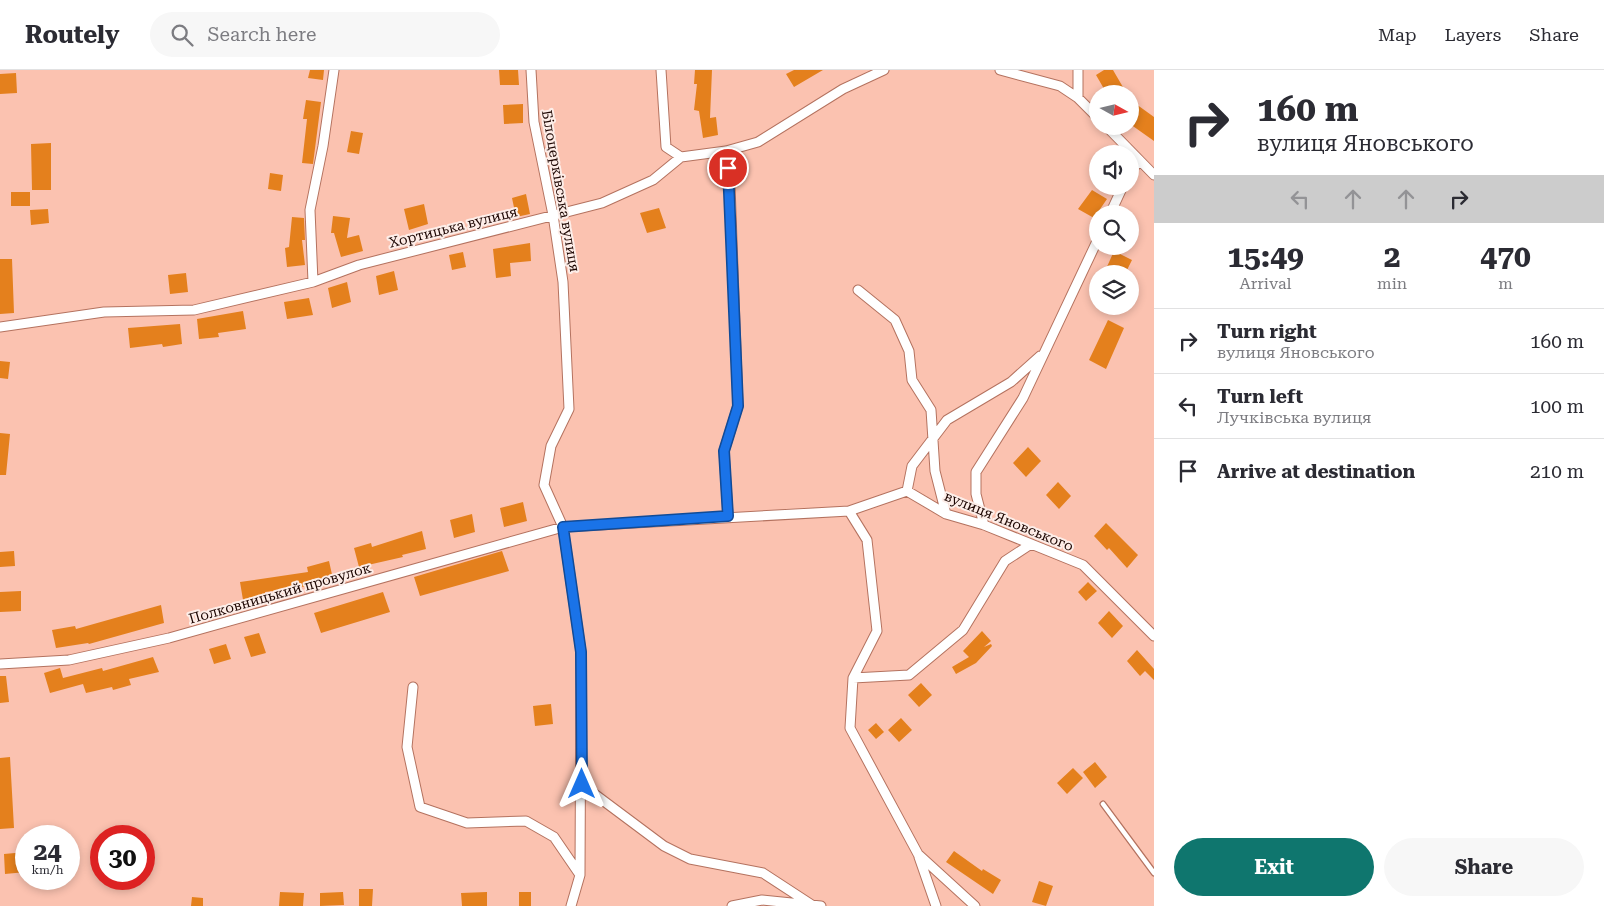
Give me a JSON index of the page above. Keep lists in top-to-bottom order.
{
  "streets": {
    "street": [
      "Білоцерківська вулиця",
      "Хортицька вулиця",
      "вулиця Яновського",
      "Полковницький провулок"
    ]
  },
  "crossings": [
    ["Білоцерківська вулиця", "Хортицька вулиця"],
    ["Білоцерківська вулиця", "Полковницький провулок"]
  ],
  "north": "right",
  "page": {
    "header": "Routely",
    "search": "Search here",
    "nav": ["Map", "Layers", "Share"],
    "turn": ["160 m", "вулиця Яновського"],
    "eta": [
      "15:49",
      "Arrival",
      "2",
      "min",
      "470",
      "m"
    ],
    "list": [
      {
        "name": "Turn right",
        "note": "вулиця Яновського",
        "value": "160 m"
      },
      {
        "name": "Turn left",
        "note": "Лучківська вулиця",
        "value": "100 m"
      },
      {
        "name": "Arrive at destination",
        "value": "210 m"
      }
    ],
    "speed": "24 km/h",
    "limit": "30",
    "buttons": ["Exit", "Share"]
  }
}
